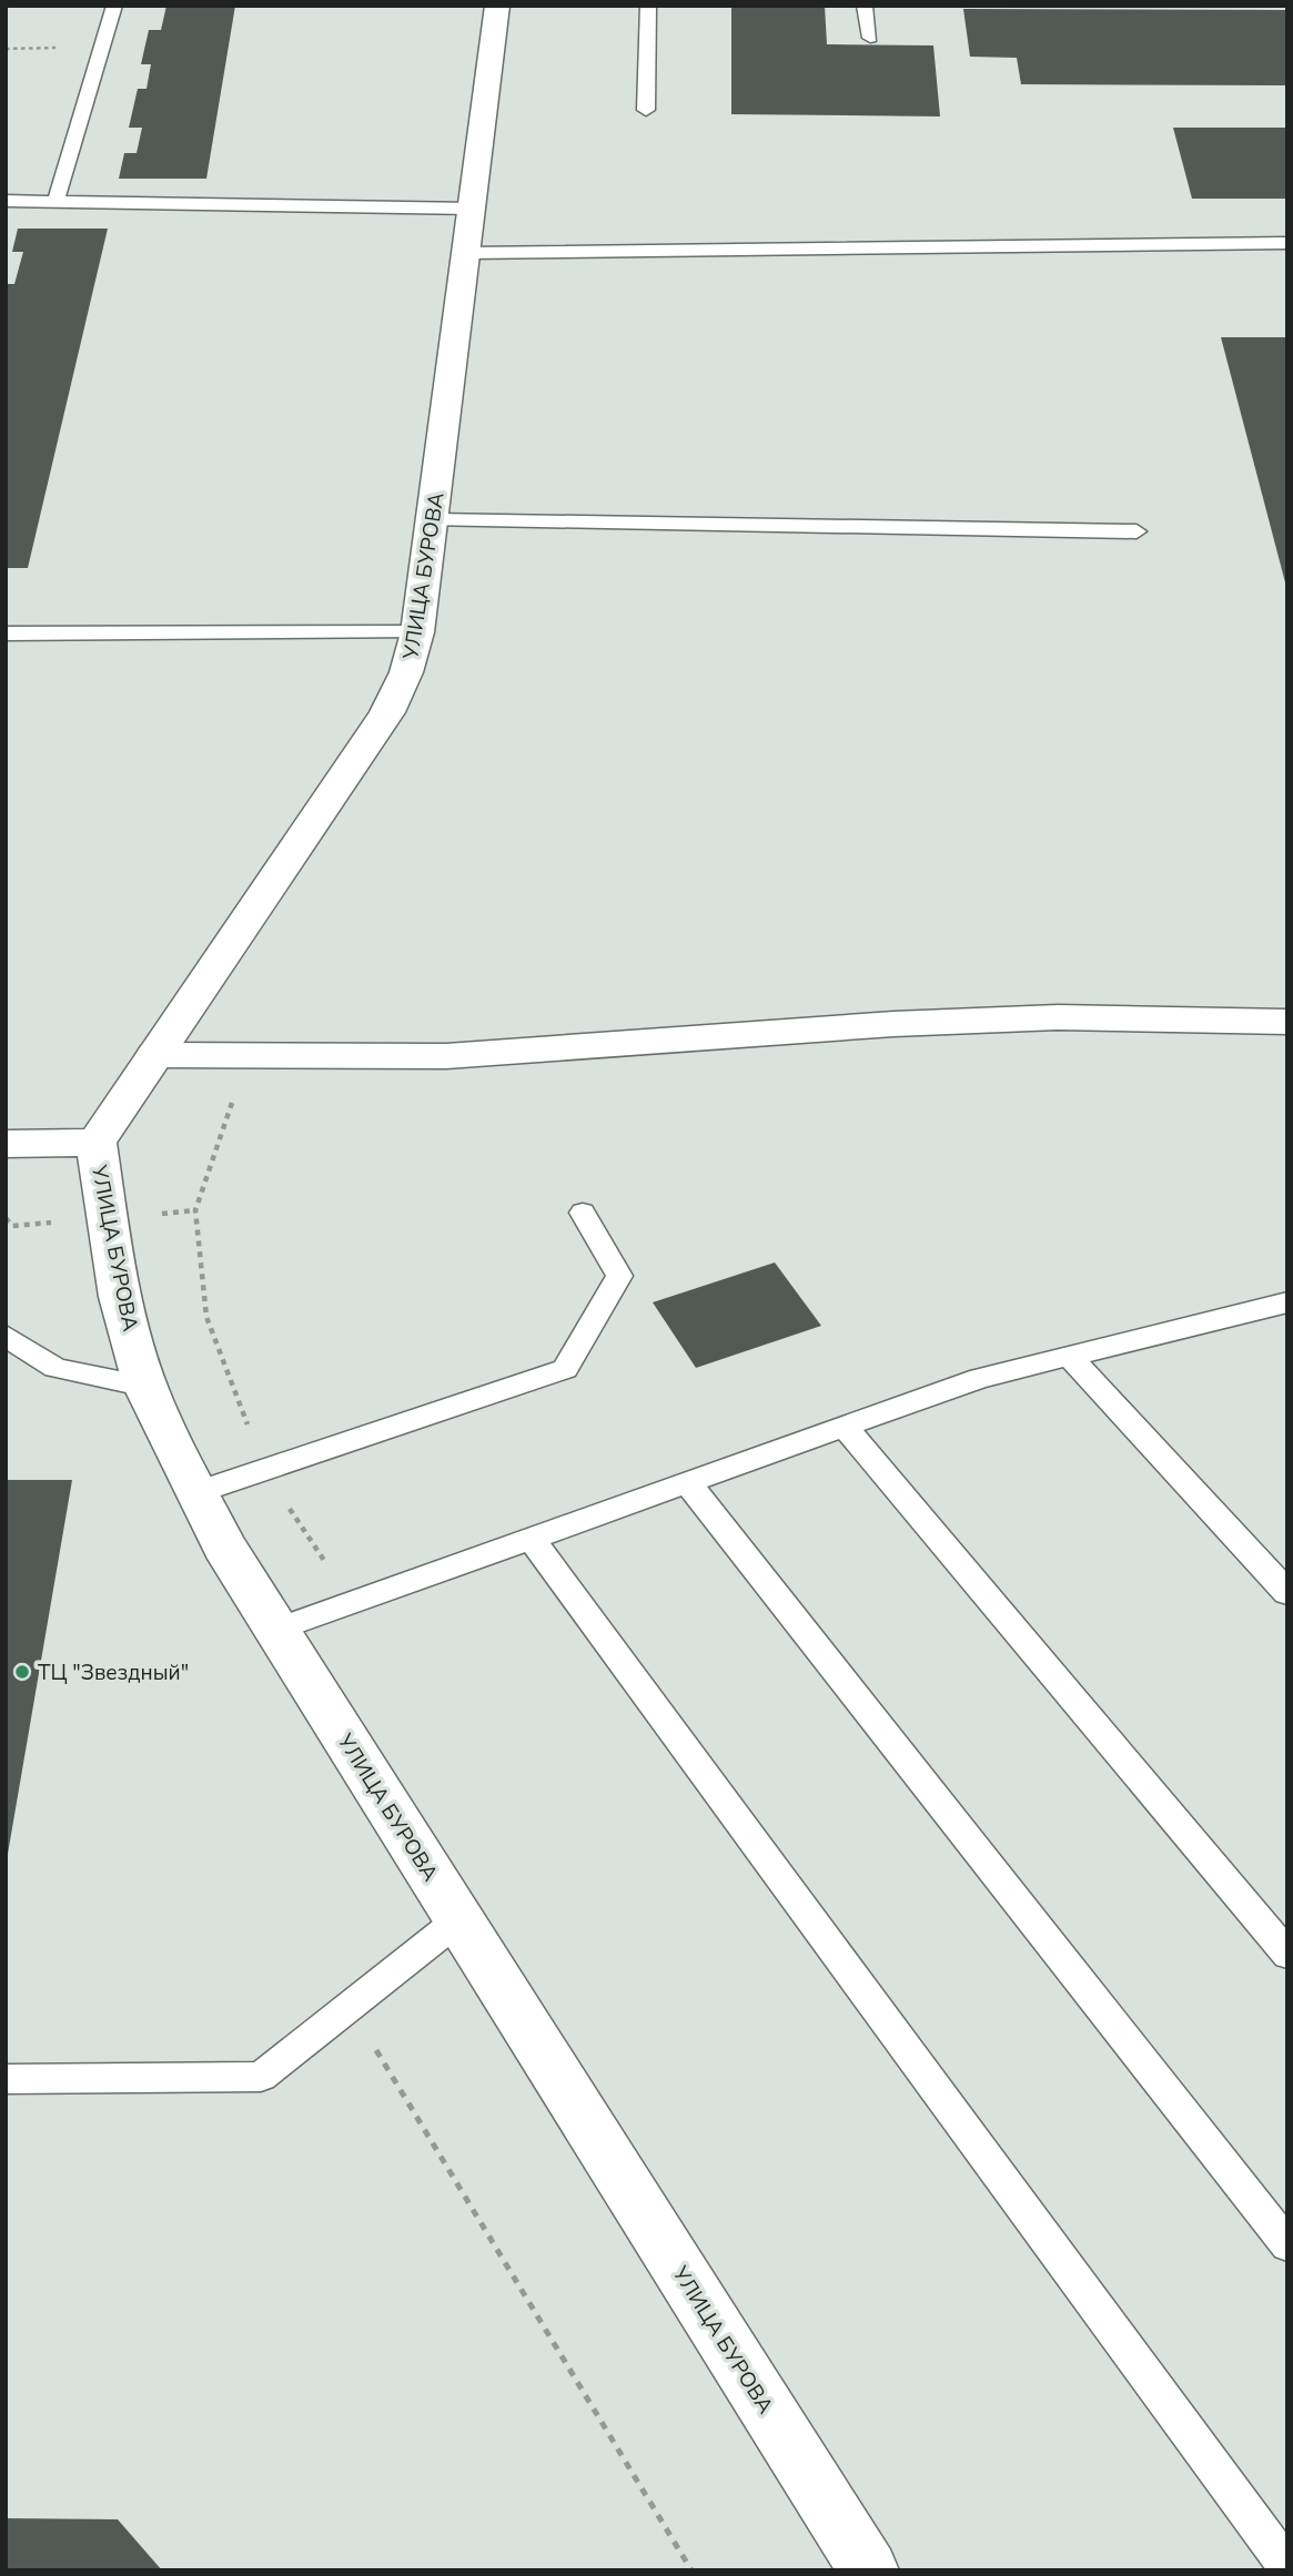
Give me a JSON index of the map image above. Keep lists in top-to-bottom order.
{
  "streets": {
    "main road": ["УЛИЦА БУРОВА"]
  },
  "places": ["ТЦ \"Звездный\""]
}
